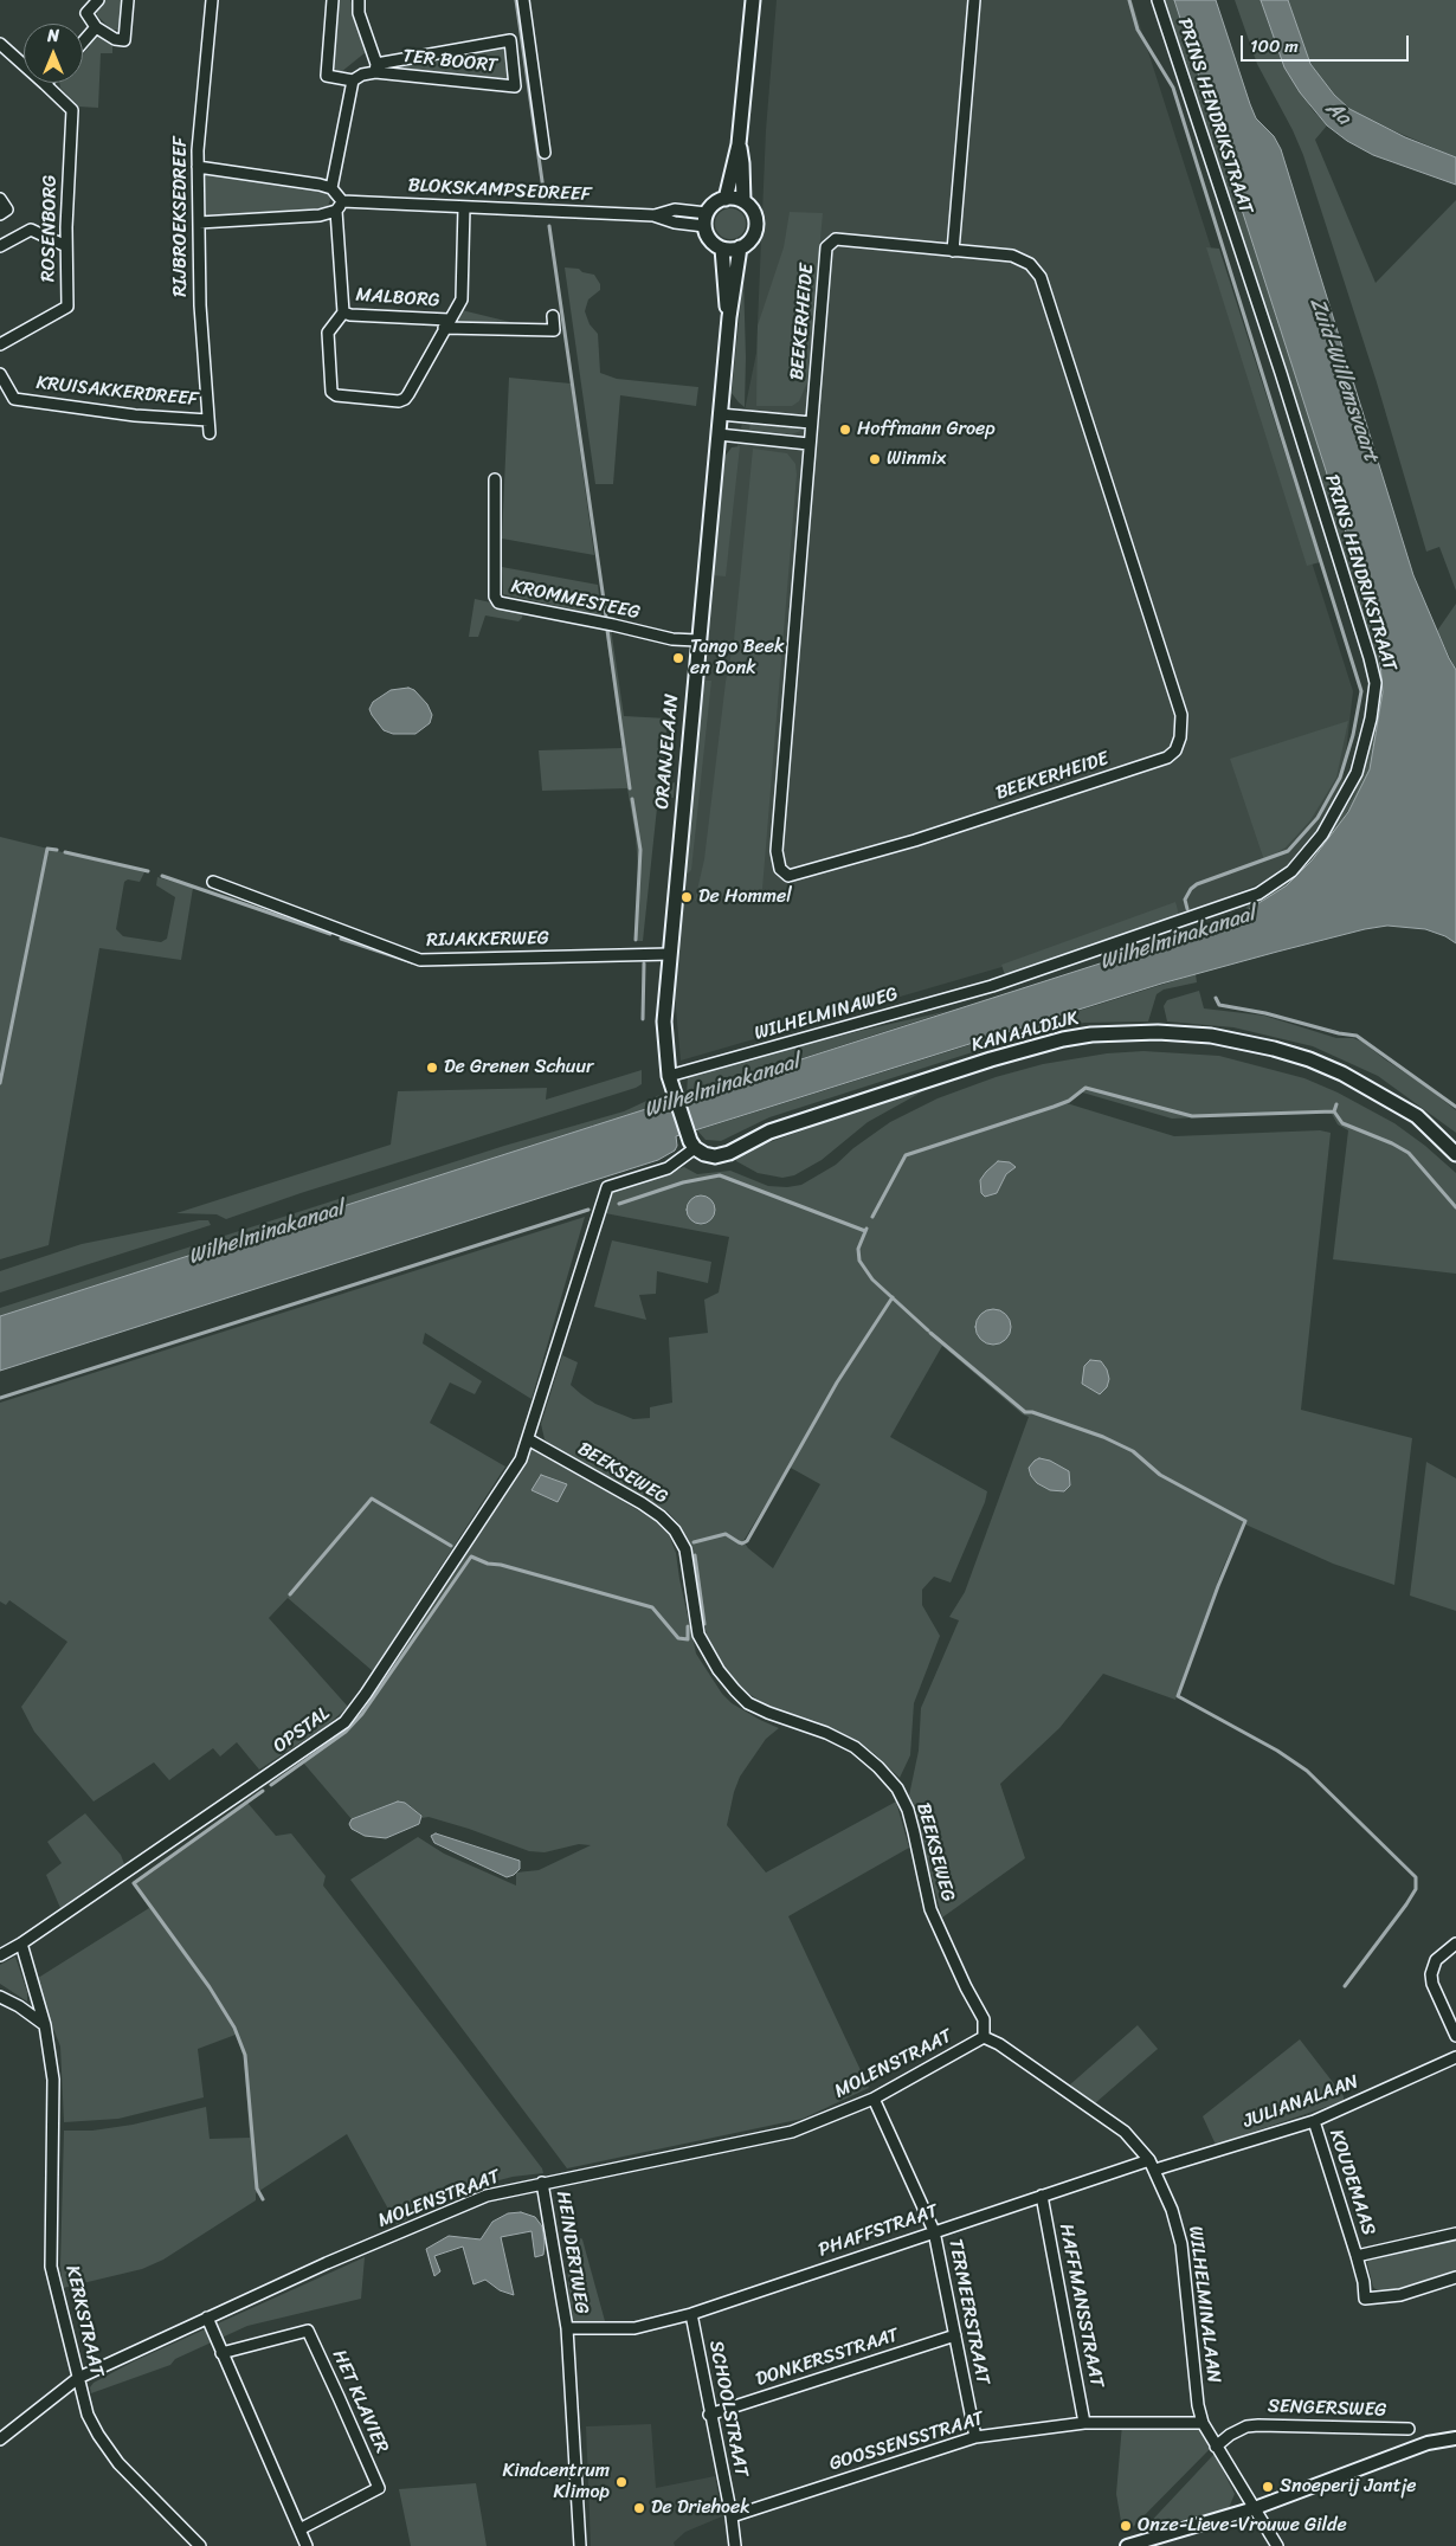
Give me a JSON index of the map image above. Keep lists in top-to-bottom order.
{
  "streets": {
    "main road": ["ORANJELAAN", "KANAALDIJK"],
    "street": [
      "TER BOORT",
      "PRINS HENDRIKSTRAAT",
      "BLOKSKAMPSEDREEF",
      "RIJBROEKSEDREEF",
      "ROSENBORG",
      "MALBORG",
      "BEEKERHEIDE",
      "KRUISAKKERDREEF",
      "KROMMESTEEG",
      "RIJAKKERWEG",
      "WILHELMINAWEG",
      "BEEKSEWEG",
      "OPSTAL",
      "MOLENSTRAAT",
      "JULIANALAAN",
      "KOUDEMAAS",
      "PHAFFSTRAAT",
      "HEINDERTWEG",
      "WILHELMINALAAN",
      "HAFFMANSSTRAAT",
      "TERMEERSTRAAT",
      "KERKSTRAAT",
      "DONKERSSTRAAT",
      "HET KLAVIER",
      "SCHOOLSTRAAT",
      "SENGERSWEG",
      "GOOSSENSSTRAAT"
    ]
  },
  "crossings": [
    ["PRINS HENDRIKSTRAAT", "WILHELMINAWEG"],
    ["BLOKSKAMPSEDREEF", "MALBORG"],
    ["BLOKSKAMPSEDREEF", "ORANJELAAN"],
    ["RIJBROEKSEDREEF", "KRUISAKKERDREEF"],
    ["KROMMESTEEG", "ORANJELAAN"],
    ["ORANJELAAN", "RIJAKKERWEG"],
    ["ORANJELAAN", "WILHELMINAWEG"],
    ["ORANJELAAN", "KANAALDIJK"],
    ["BEEKSEWEG", "OPSTAL"],
    ["BEEKSEWEG", "MOLENSTRAAT"],
    ["BEEKSEWEG", "WILHELMINALAAN"],
    ["OPSTAL", "KERKSTRAAT"],
    ["MOLENSTRAAT", "HEINDERTWEG"],
    ["MOLENSTRAAT", "WILHELMINALAAN"],
    ["MOLENSTRAAT", "TERMEERSTRAAT"],
    ["MOLENSTRAAT", "KERKSTRAAT"],
    ["JULIANALAAN", "KOUDEMAAS"],
    ["JULIANALAAN", "PHAFFSTRAAT"],
    ["JULIANALAAN", "WILHELMINALAAN"],
    ["PHAFFSTRAAT", "HEINDERTWEG"],
    ["PHAFFSTRAAT", "WILHELMINALAAN"],
    ["PHAFFSTRAAT", "HAFFMANSSTRAAT"],
    ["PHAFFSTRAAT", "TERMEERSTRAAT"],
    ["PHAFFSTRAAT", "SCHOOLSTRAAT"],
    ["WILHELMINALAAN", "SENGERSWEG"],
    ["WILHELMINALAAN", "GOOSSENSSTRAAT"],
    ["HAFFMANSSTRAAT", "GOOSSENSSTRAAT"],
    ["TERMEERSTRAAT", "DONKERSSTRAAT"],
    ["TERMEERSTRAAT", "GOOSSENSSTRAAT"],
    ["DONKERSSTRAAT", "SCHOOLSTRAAT"],
    ["SCHOOLSTRAAT", "GOOSSENSSTRAAT"]
  ],
  "water": ["Aa", "Zuid-Willemsvaart", "Wilhelminakanaal"],
  "places": [
    "Hoffmann Groep",
    "Winmix",
    "Tango Beek en Donk",
    "De Hommel",
    "De Grenen Schuur",
    "Kindcentrum Klimop",
    "Snoeperij Jantje",
    "De Driehoek",
    "Onze-Lieve-Vrouwe Gilde"
  ],
  "scale_bar": "100 m",
  "north": "top"
}
